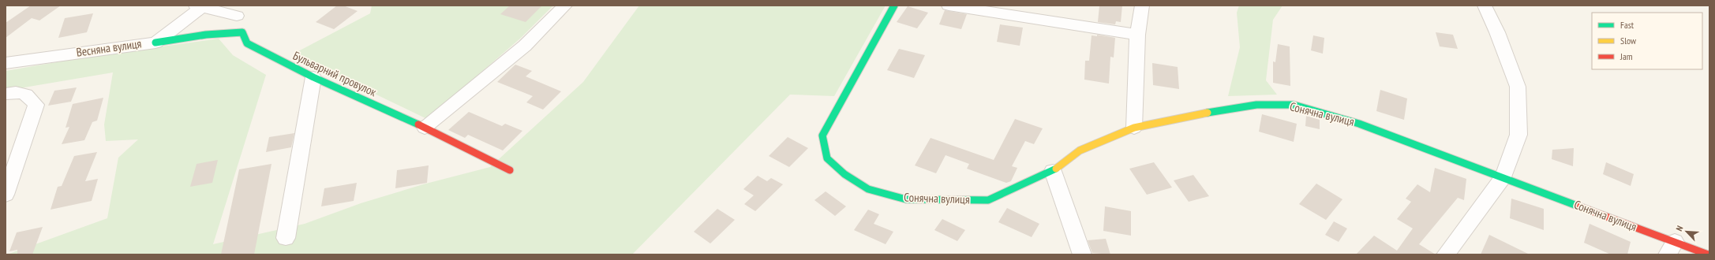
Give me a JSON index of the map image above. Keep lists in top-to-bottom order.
{
  "streets": {
    "street": ["Весняна вулиця", "Бульварний провулок", "Сонячна вулиця"]
  },
  "crossings": [
    ["Весняна вулиця", "Бульварний провулок"]
  ],
  "legend": ["Fast", "Slow", "Jam"],
  "north": "top left"
}
